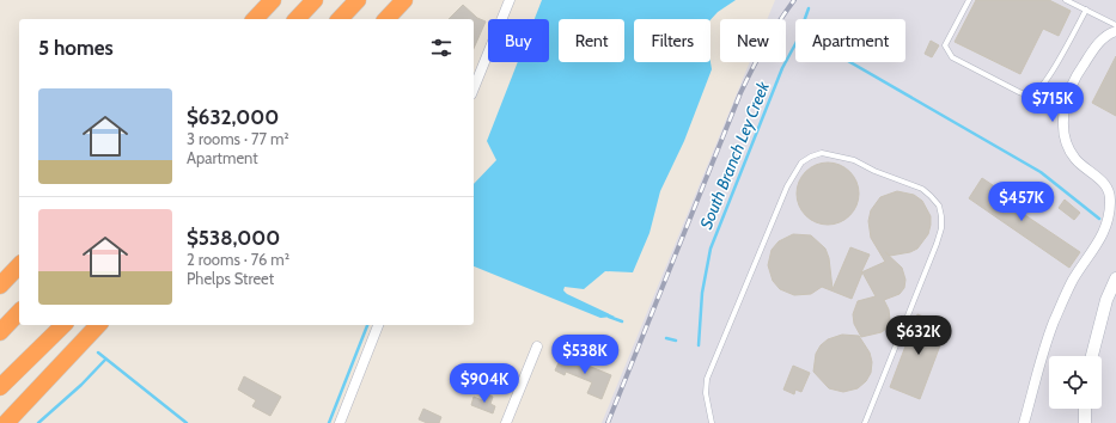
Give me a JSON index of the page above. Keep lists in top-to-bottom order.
{
  "water": ["South Branch Ley Creek"],
  "page": {
    "chip": [
      "Buy",
      "Rent",
      "Filters",
      "New",
      "Apartment"
    ],
    "heading": "5 homes",
    "list": [
      {
        "name": "$632,000",
        "note": "3 rooms · 77 m² · Apartment"
      },
      {
        "name": "$538,000",
        "note": "2 rooms · 76 m² · Phelps Street"
      }
    ],
    "price": [
      "$715K",
      "$457K",
      "$632K",
      "$538K",
      "$904K"
    ]
  }
}
